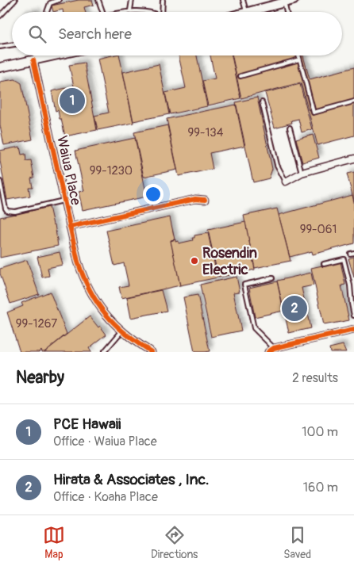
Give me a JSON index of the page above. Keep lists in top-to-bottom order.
{
  "streets": {
    "street": ["Waiua Place"]
  },
  "places": ["Rosendin Electric"],
  "house_numbers": [
    "99-134",
    "99-1230",
    "99-061",
    "99-1267"
  ],
  "page": {
    "search": "Search here",
    "pins": ["1", "2"],
    "heading": ["Nearby", "2 results"],
    "list": [
      {
        "mark": "1",
        "name": "PCE Hawaii",
        "note": "Office · Waiua Place",
        "value": "100 m"
      },
      {
        "mark": "2",
        "name": "Hirata & Associates , Inc.",
        "note": "Office · Koaha Place",
        "value": "160 m"
      }
    ],
    "nav": ["Map", "Directions", "Saved"]
  }
}
